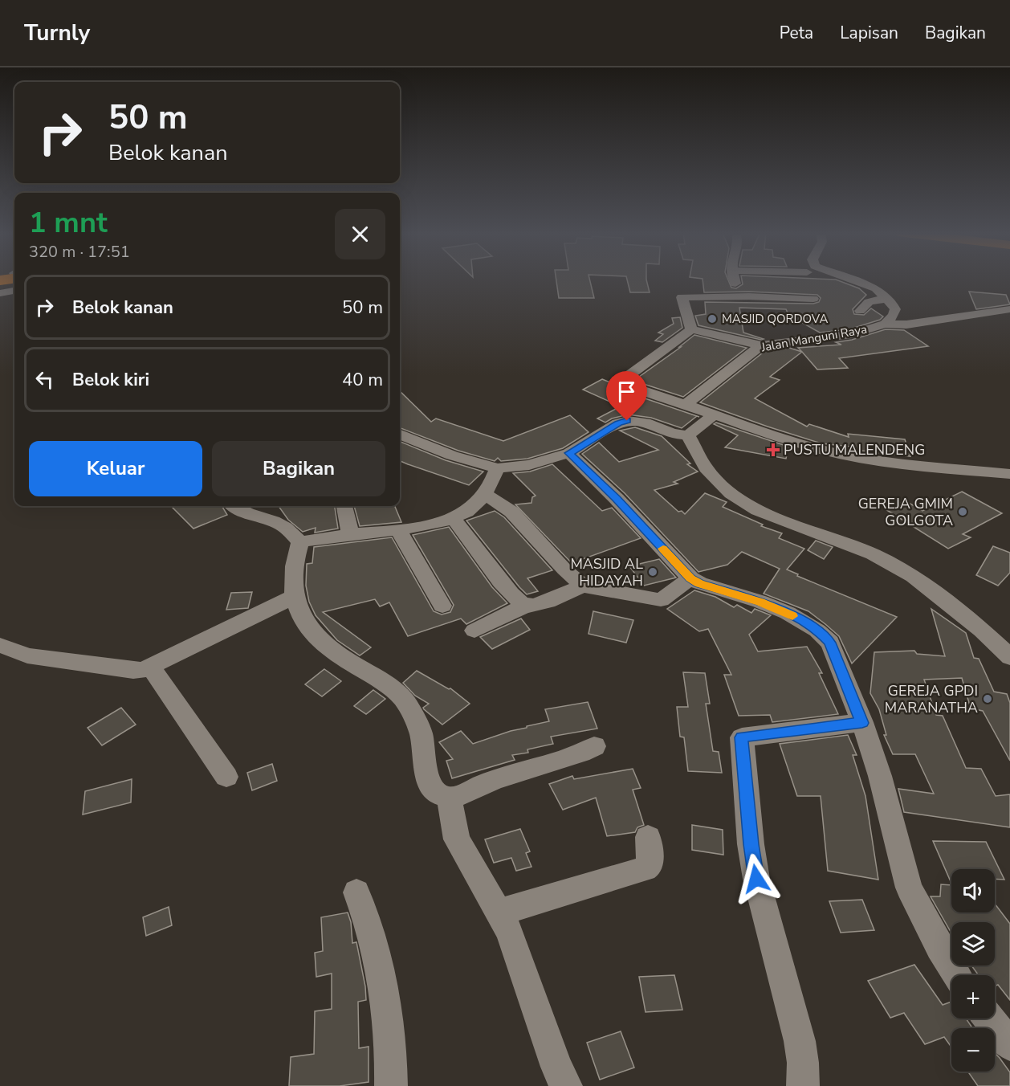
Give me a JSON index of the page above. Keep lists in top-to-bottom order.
{
  "streets": {
    "street": ["Jalan Manguni Raya"]
  },
  "places": {
    "other": [
      "MASJID QORDOVA",
      "GEREJA GMIM GOLGOTA",
      "MASJID AL HIDAYAH",
      "GEREJA GPDI MARANATHA"
    ],
    "health": ["PUSTU MALENDENG"]
  },
  "page": {
    "header": "Turnly",
    "nav": ["Peta", "Lapisan", "Bagikan"],
    "turn": ["50 m", "Belok kanan"],
    "heading": ["1 mnt", "320 m · 17:51"],
    "list": [
      {
        "name": "Belok kanan",
        "value": "50 m"
      },
      {
        "name": "Belok kiri",
        "value": "40 m"
      }
    ],
    "buttons": ["Keluar", "Bagikan"],
    "map_buttons": ["+", "−"]
  }
}
